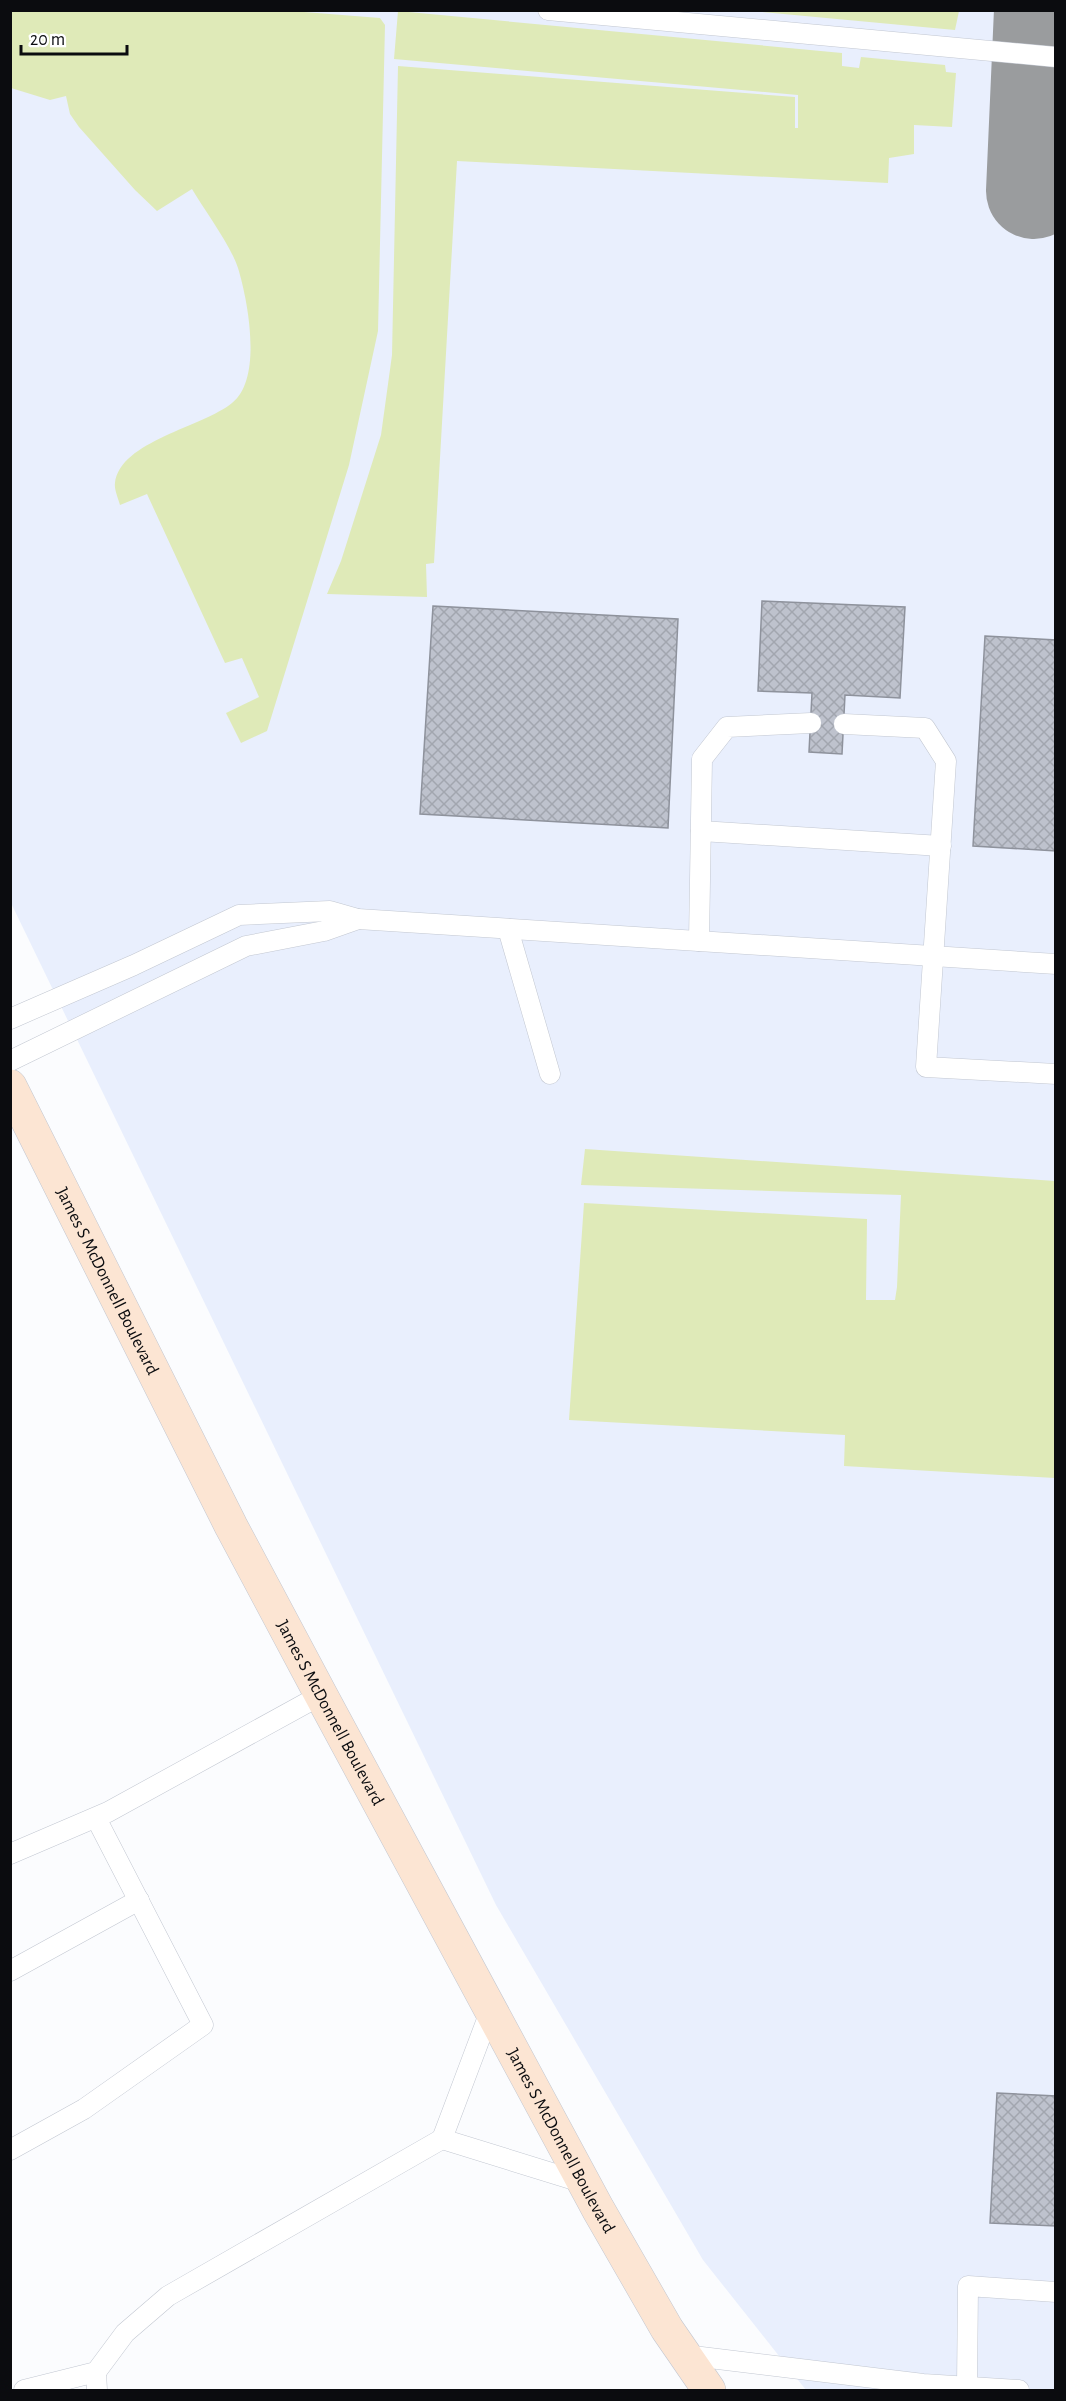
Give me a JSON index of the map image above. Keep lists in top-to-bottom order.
{
  "streets": {
    "street": ["James S McDonnell Boulevard"]
  },
  "scale_bar": "20 m"
}
